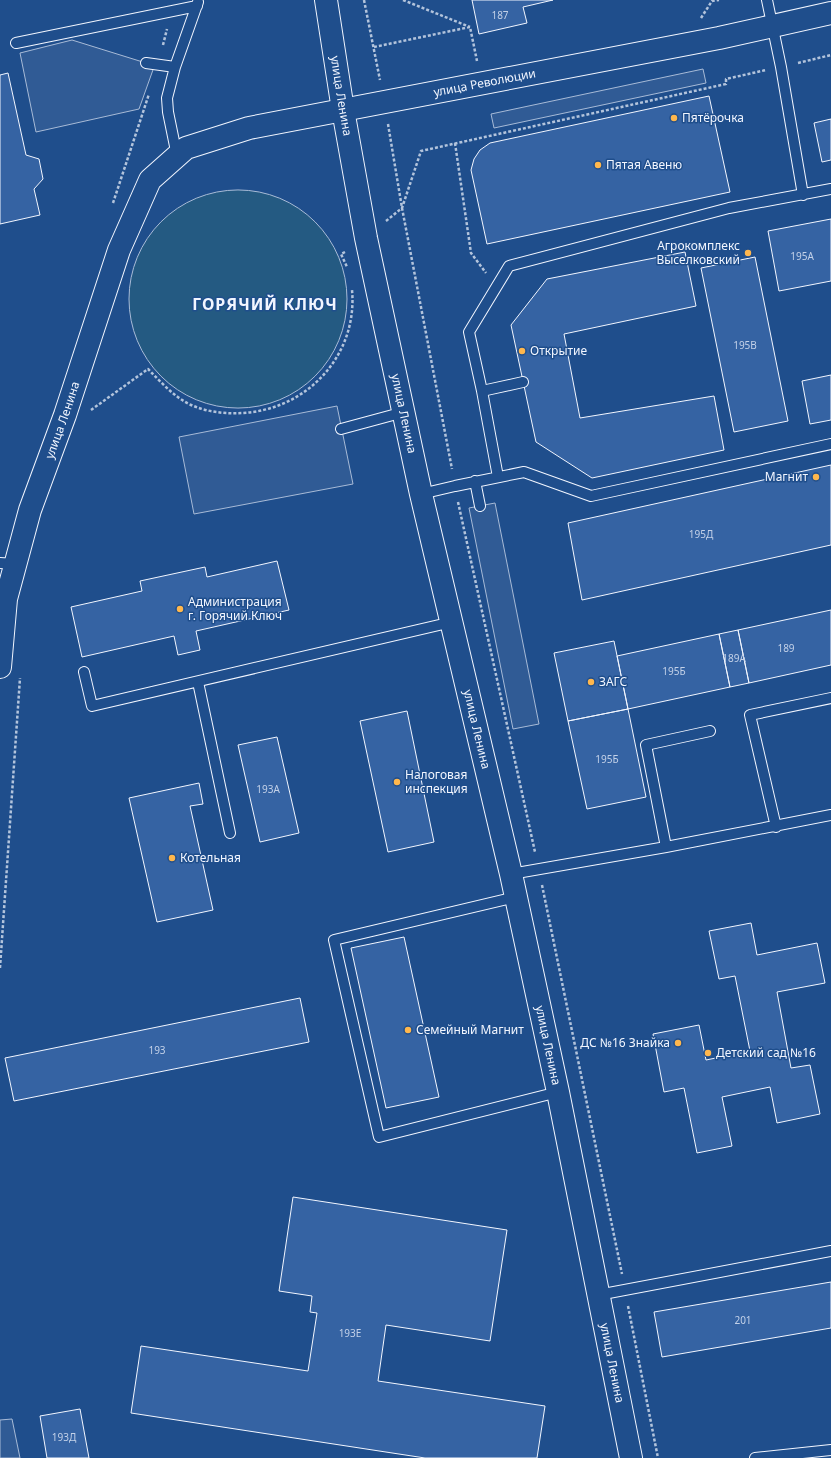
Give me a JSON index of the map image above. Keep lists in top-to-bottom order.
{
  "streets": {
    "street": ["улица Революции", "улица Ленина"]
  },
  "crossings": [
    ["улица Революции", "улица Ленина"]
  ],
  "districts": ["ГОРЯЧИЙ КЛЮЧ"],
  "places": [
    "Пятёрочка",
    "Пятая Авеню",
    "Агрокомплекс Выселковский",
    "Открытие",
    "Магнит",
    "Администрация г. Горячий Ключ",
    "ЗАГС",
    "Налоговая инспекция",
    "Котельная",
    "Семейный Магнит",
    "ДС №16 Знайка",
    "Детский сад №16"
  ],
  "house_numbers": [
    "187",
    "195А",
    "195В",
    "195Д",
    "189",
    "189А",
    "195Б",
    "195Б",
    "193А",
    "193",
    "201",
    "193Е",
    "193Д"
  ]
}
